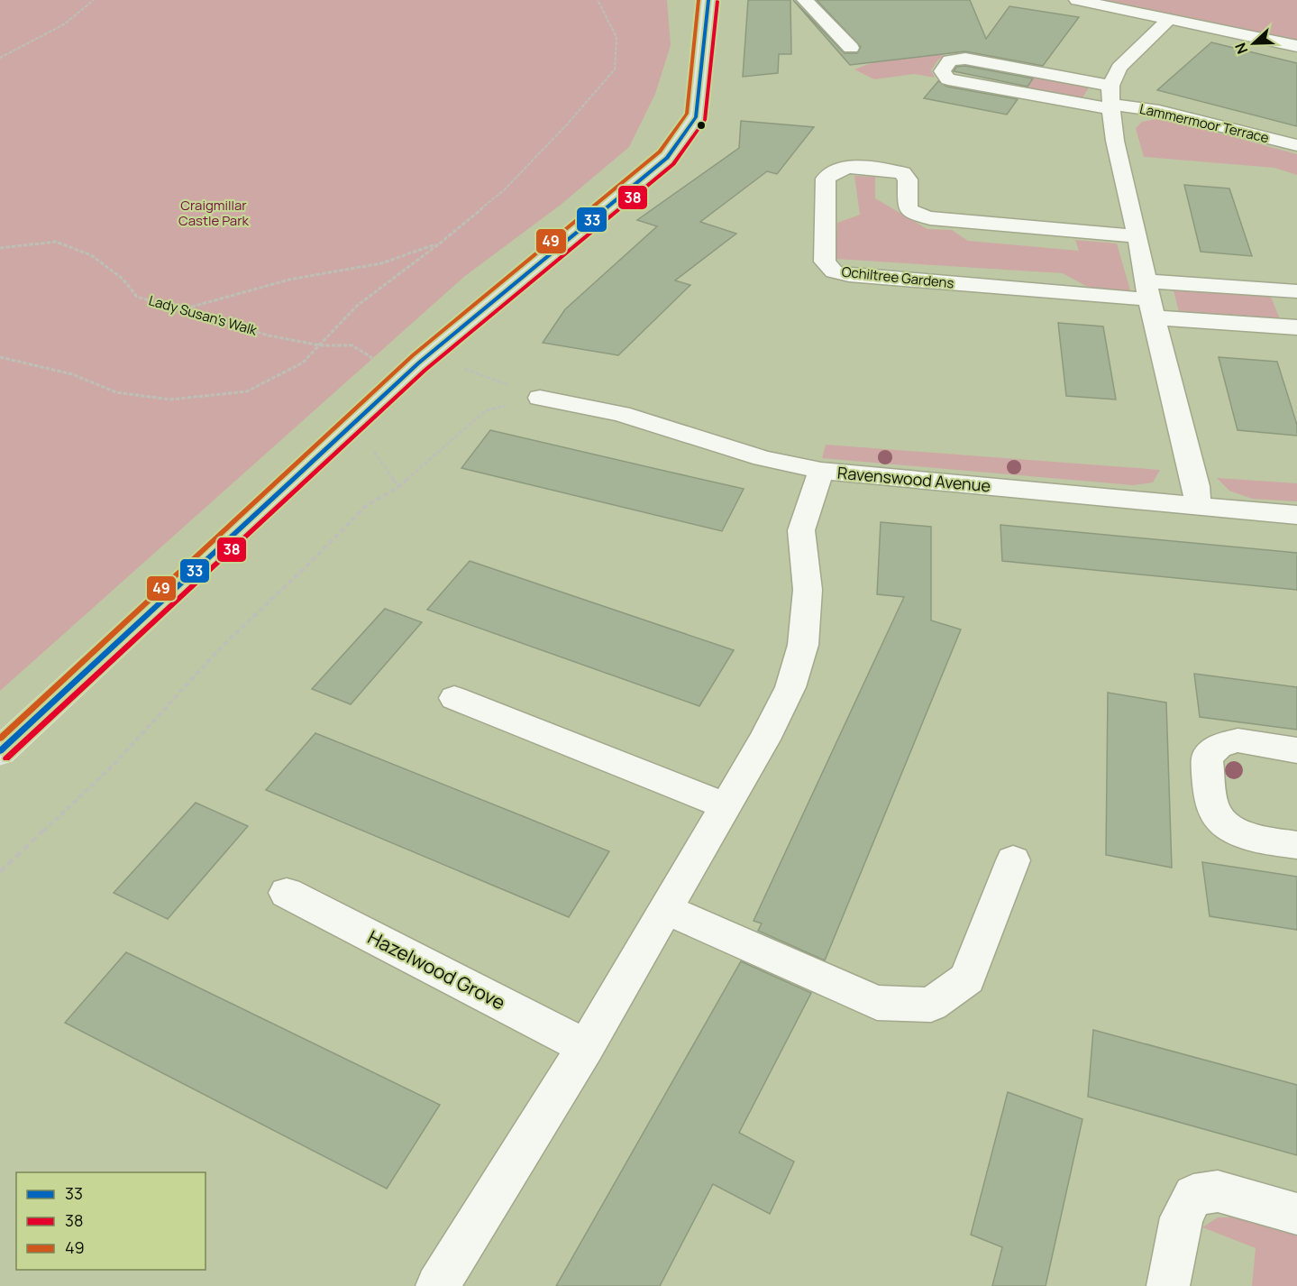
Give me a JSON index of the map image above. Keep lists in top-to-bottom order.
{
  "streets": {
    "street": [
      "Lammermoor Terrace",
      "Ochiltree Gardens",
      "Ravenswood Avenue",
      "Hazelwood Grove"
    ],
    "path": ["Lady Susan's Walk"]
  },
  "parks": ["Craigmillar Castle Park"],
  "lines": ["transit line 33", "transit line 49", "transit line 38"],
  "legend": ["33", "38", "49"],
  "north": "left"
}
